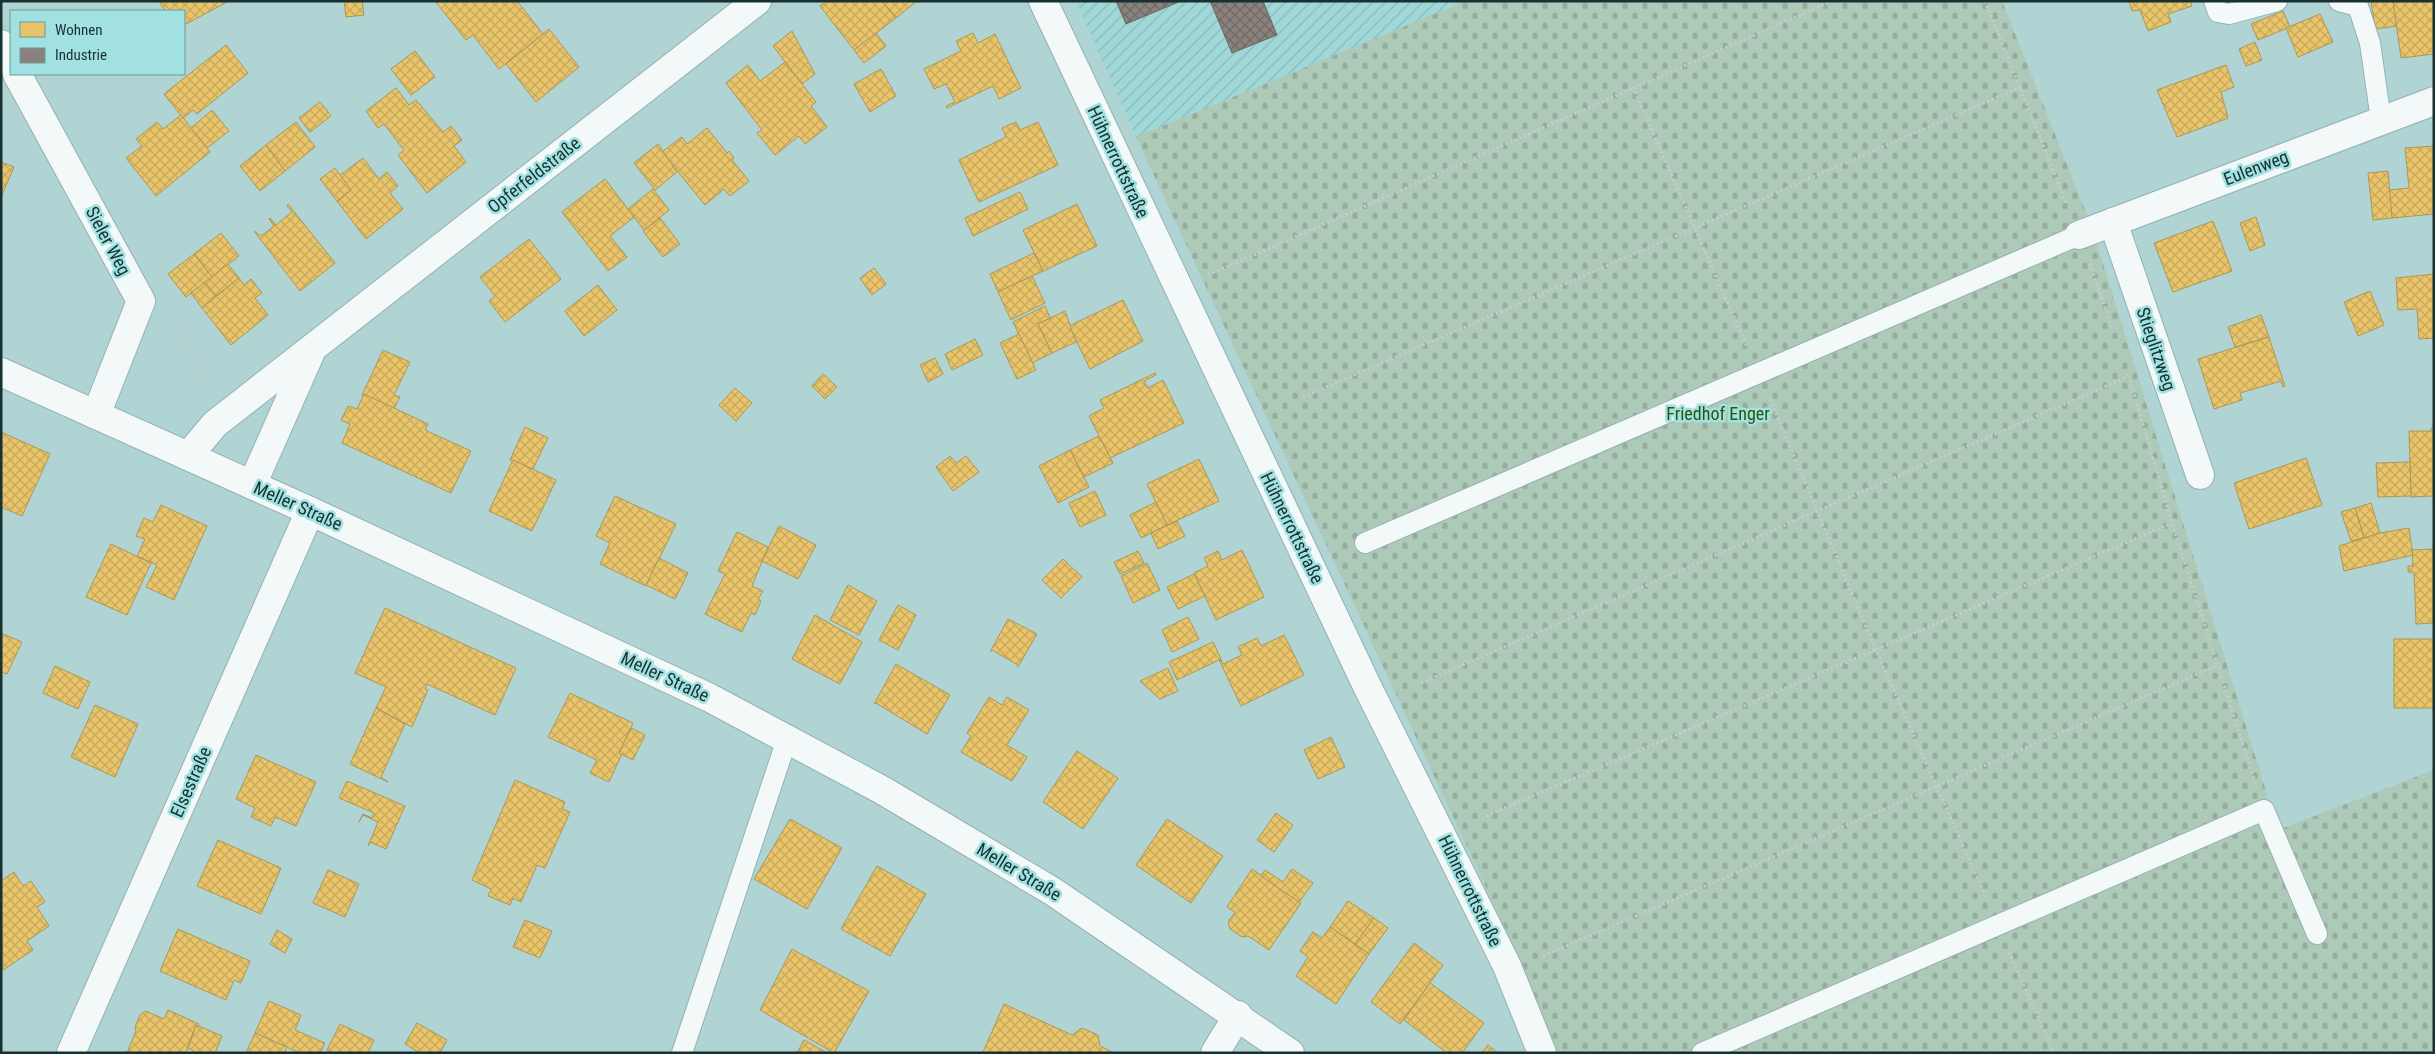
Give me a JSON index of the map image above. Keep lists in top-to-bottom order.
{
  "streets": {
    "street": [
      "Hühnerrottstraße",
      "Eulenweg",
      "Opferfeldstraße",
      "Sieler Weg",
      "Stieglitzweg",
      "Meller Straße",
      "Elsestraße"
    ]
  },
  "crossings": [
    ["Eulenweg", "Stieglitzweg"],
    ["Opferfeldstraße", "Meller Straße"],
    ["Meller Straße", "Elsestraße"]
  ],
  "parks": ["Friedhof Enger"],
  "legend": ["Wohnen", "Industrie"]
}
